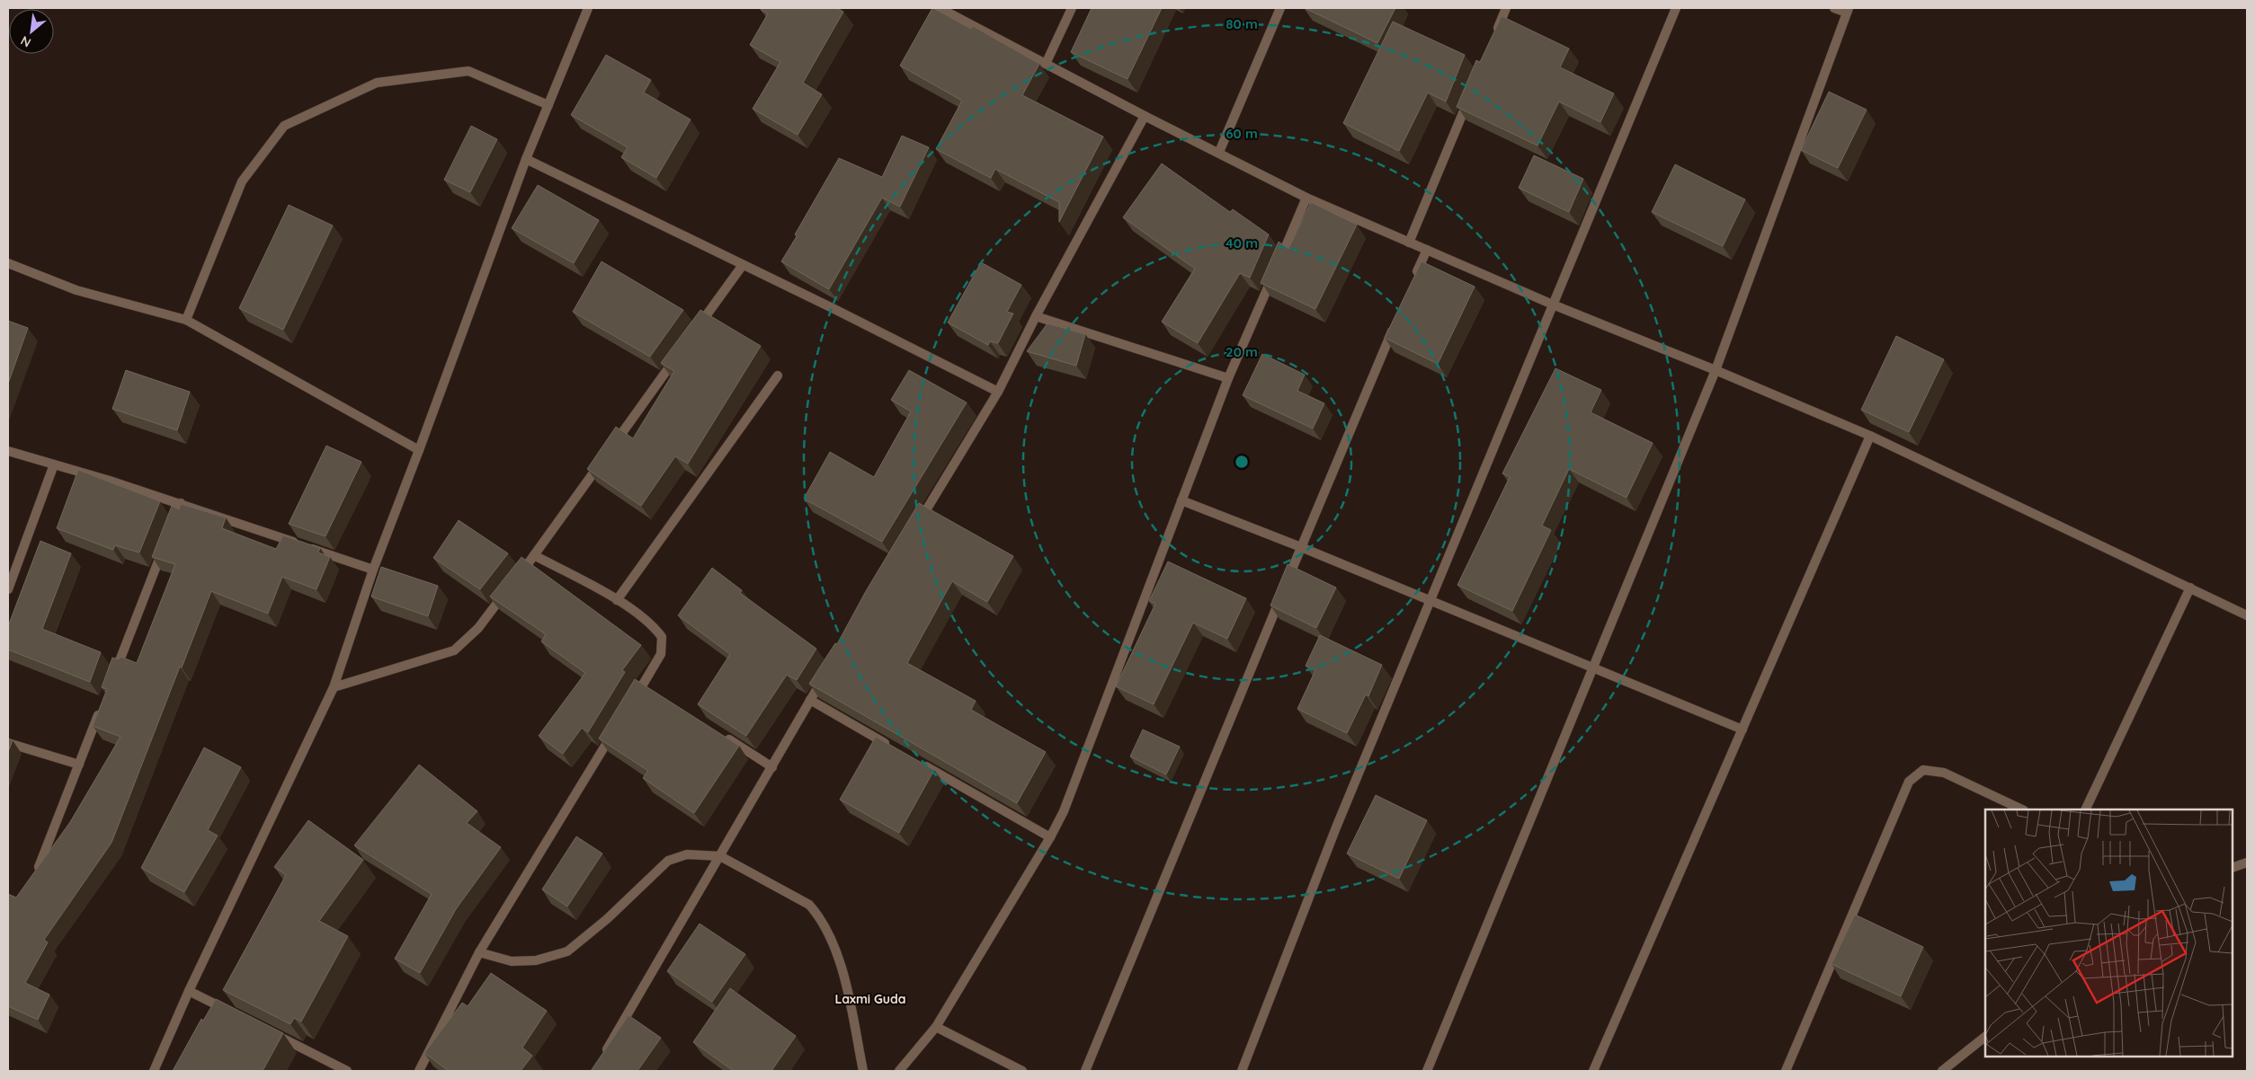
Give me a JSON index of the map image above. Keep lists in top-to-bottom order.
{
  "districts": ["Laxmi Guda"],
  "north": "bottom left",
  "rings": [
    "80 m",
    "60 m",
    "40 m",
    "20 m"
  ]
}
